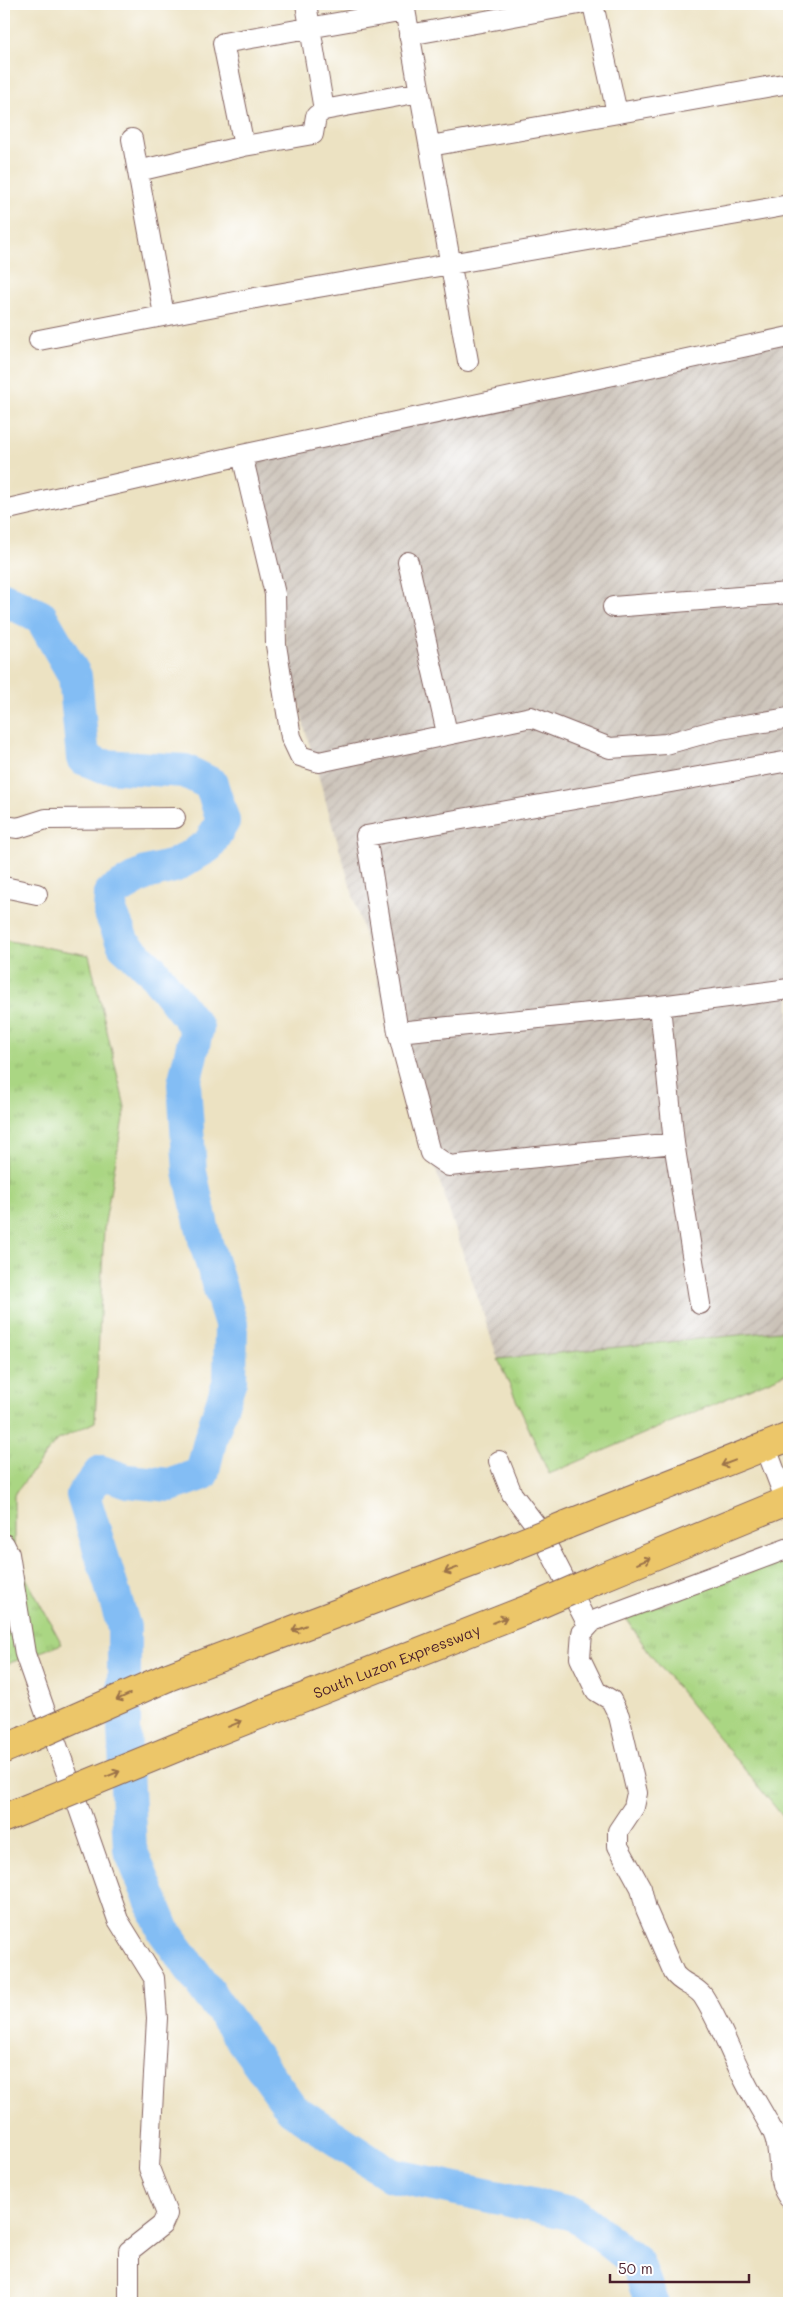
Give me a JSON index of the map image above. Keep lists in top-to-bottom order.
{
  "streets": {
    "highway": ["South Luzon Expressway"]
  },
  "scale_bar": "50 m"
}
